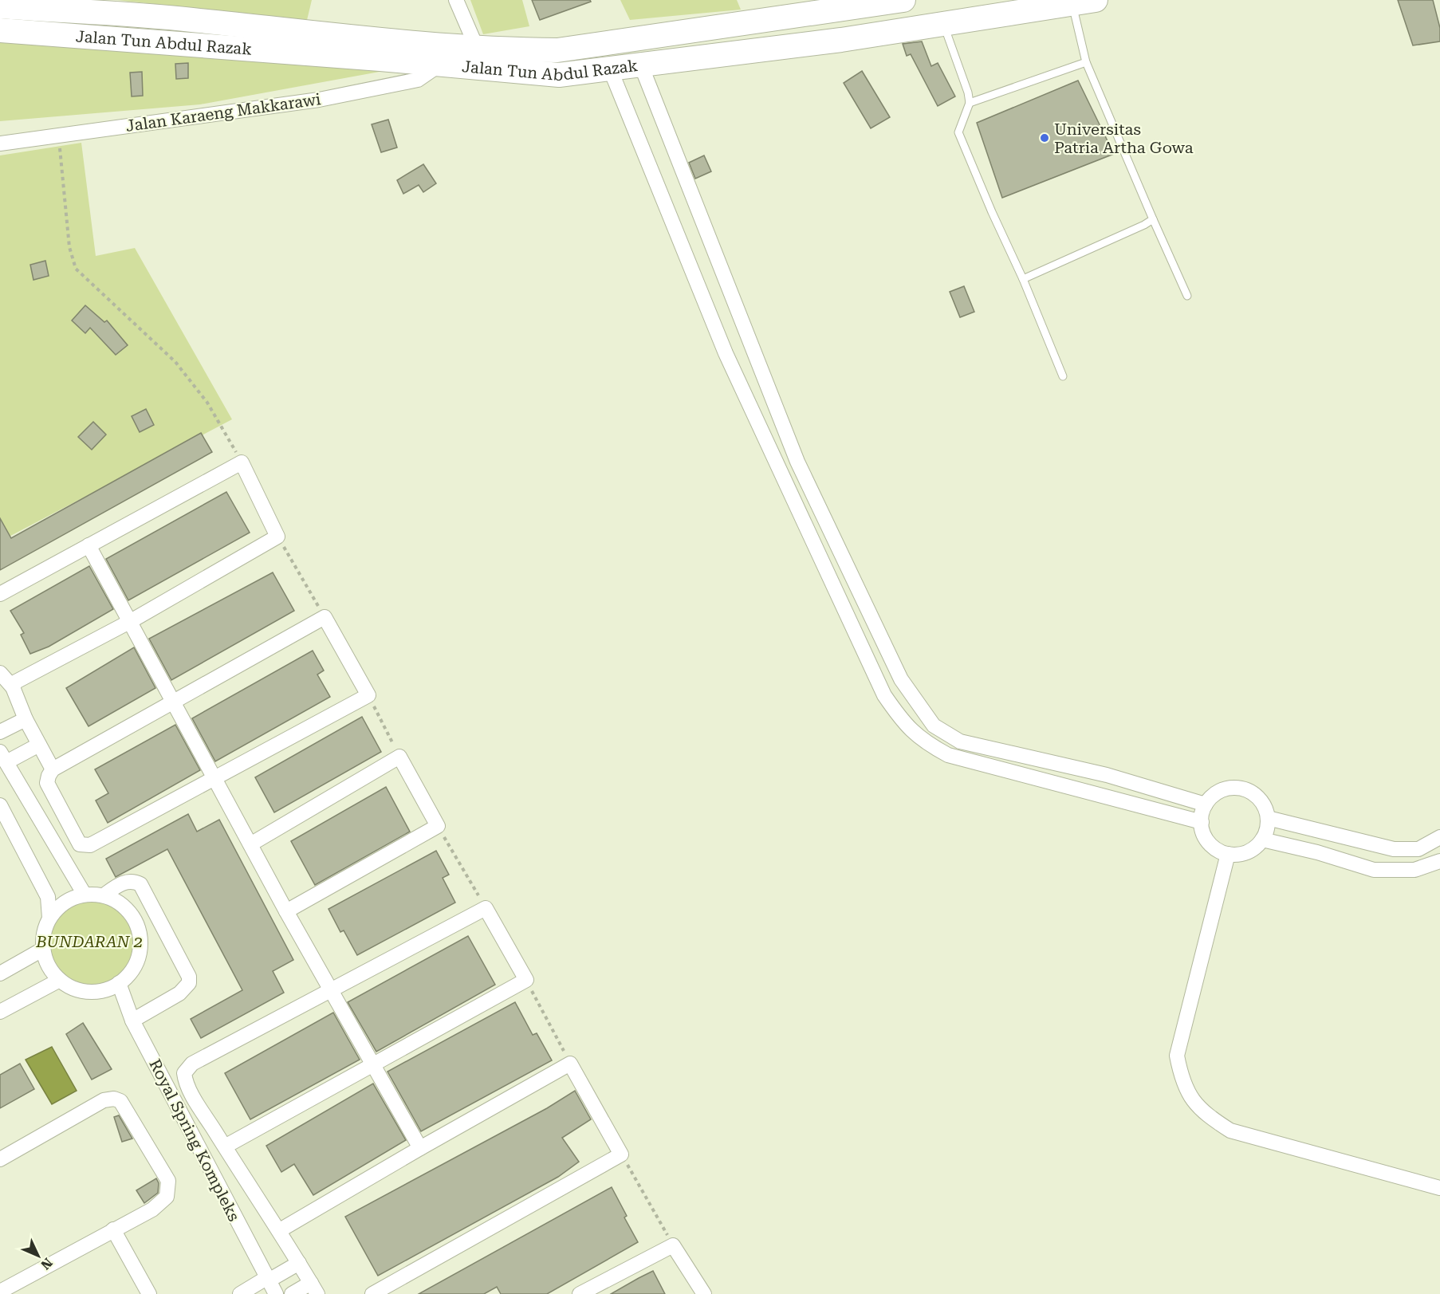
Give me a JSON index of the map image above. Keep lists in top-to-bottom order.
{
  "streets": {
    "main road": ["Jalan Tun Abdul Razak"],
    "street": ["Jalan Karaeng Makkarawi", "Royal Spring Kompleks"]
  },
  "crossings": [
    ["Jalan Tun Abdul Razak", "Jalan Karaeng Makkarawi"]
  ],
  "parks": ["BUNDARAN 2"],
  "places": ["Universitas Patria Artha Gowa"],
  "north": "bottom right"
}
